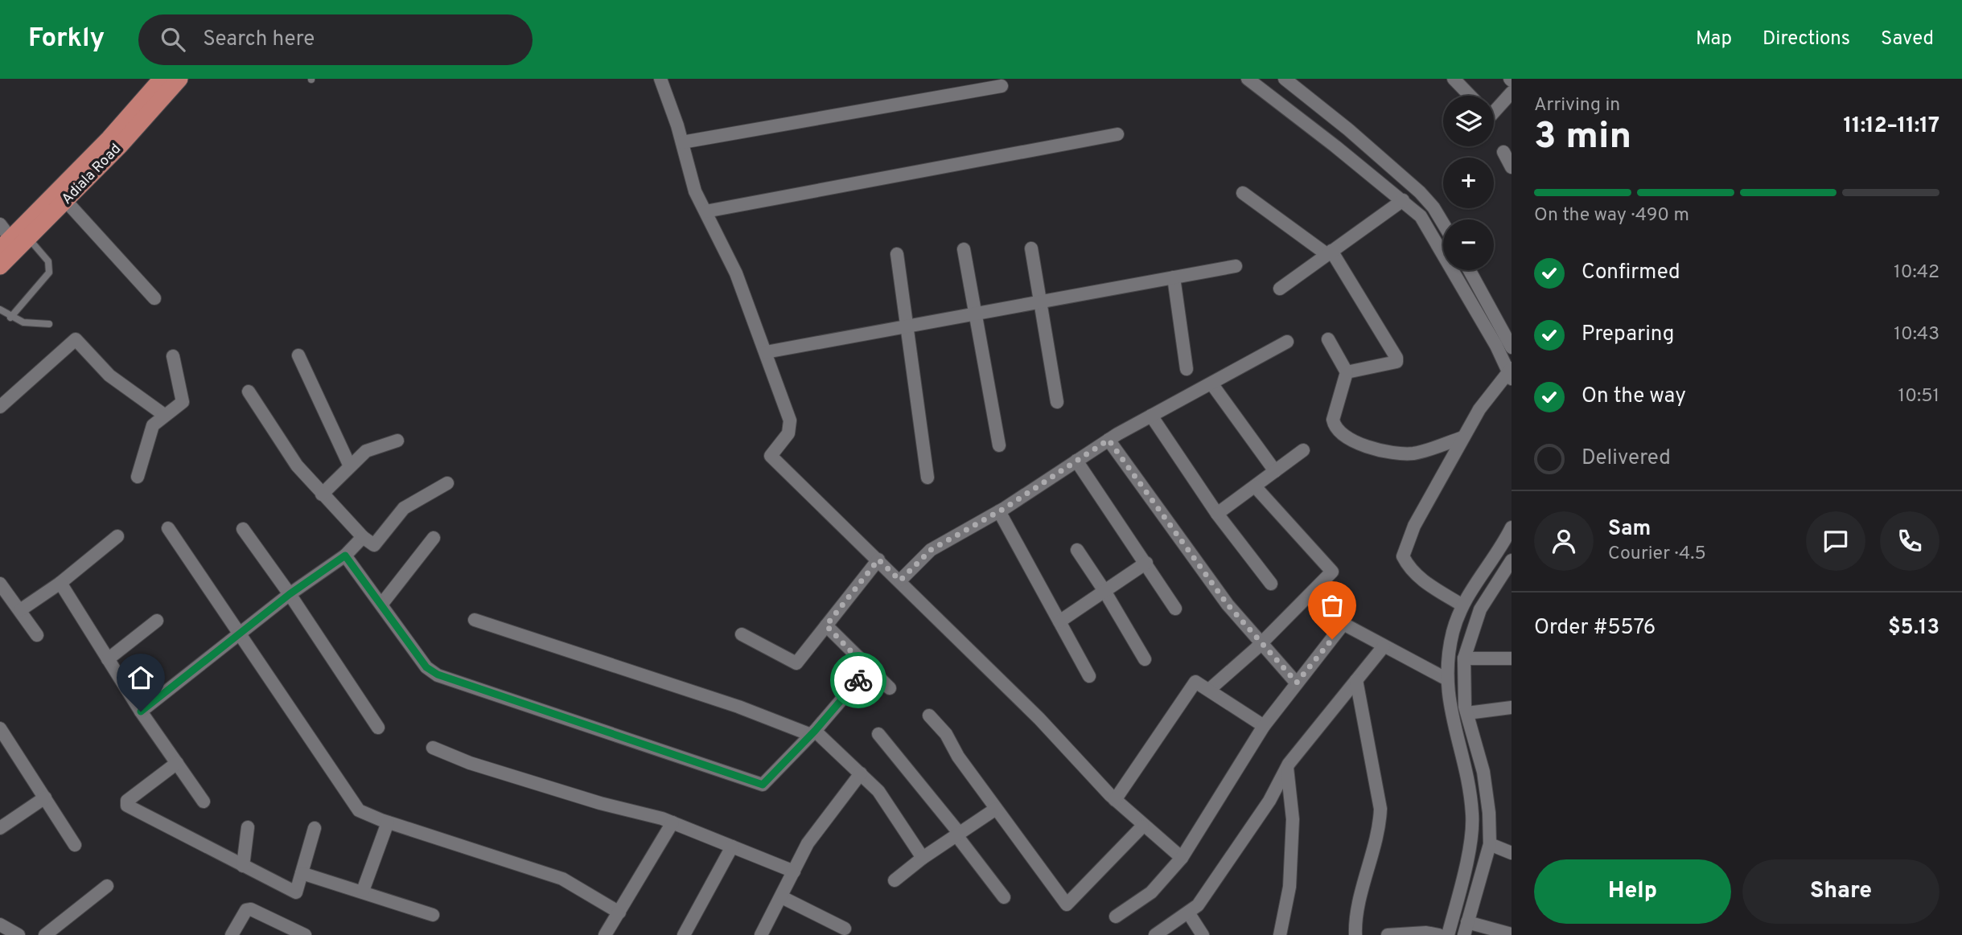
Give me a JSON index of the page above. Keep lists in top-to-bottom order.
{
  "streets": {
    "main road": ["Adiala Road"]
  },
  "page": {
    "header": "Forkly",
    "search": "Search here",
    "nav": ["Map", "Directions", "Saved"],
    "heading": ["3 min", "Arriving in", "11:12–11:17"],
    "panel": [
      "Sam",
      "Courier · 4.5",
      "Order #5576",
      "$5.13"
    ],
    "map_buttons": ["+", "−"],
    "bar": "On the way · 490 m",
    "list": [
      ["Confirmed", "10:42"],
      ["Preparing", "10:43"],
      ["On the way", "10:51"],
      "Delivered"
    ],
    "buttons": ["Help", "Share"]
  }
}
